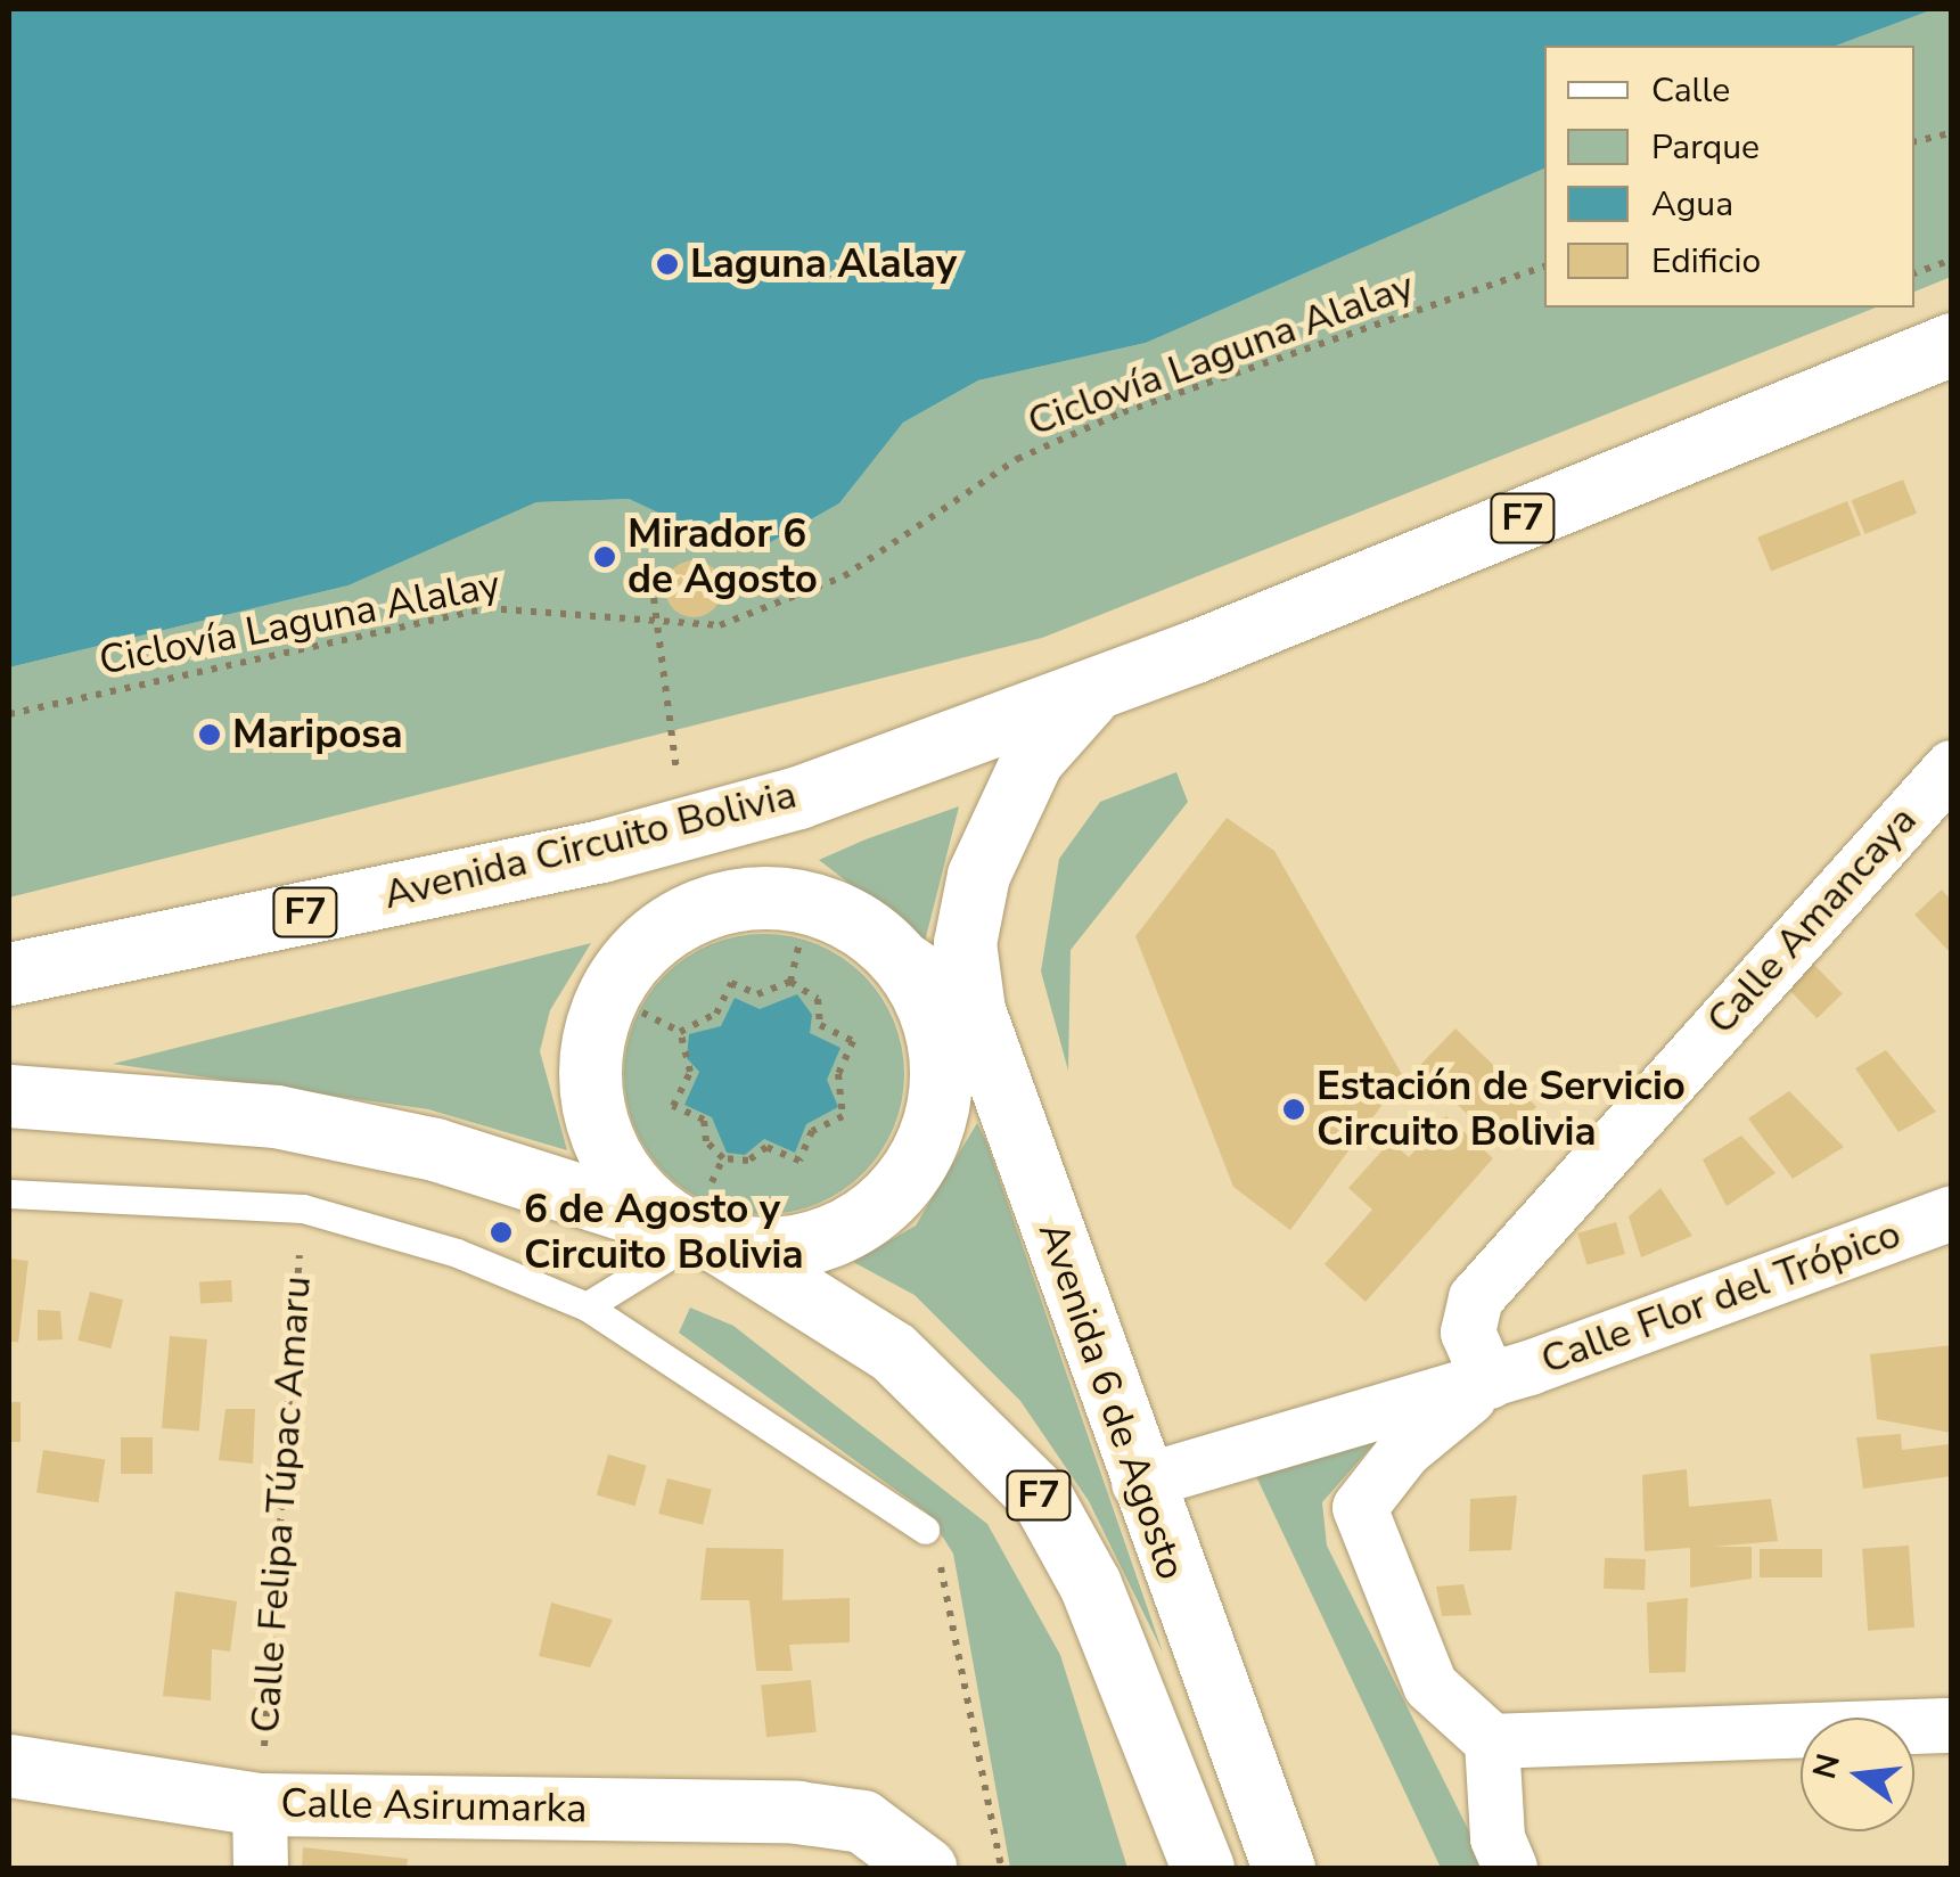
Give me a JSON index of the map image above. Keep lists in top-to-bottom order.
{
  "streets": {
    "main road": [
      "F7",
      "Avenida Circuito Bolivia",
      "Avenida 6 de Agosto",
      "Calle Asirumarka"
    ],
    "street": ["Calle Amancaya", "Calle Flor del Trópico"],
    "path": ["Ciclovía Laguna Alalay", "Calle Felipa Túpac Amaru"]
  },
  "crossings": [
    ["F7", "Avenida Circuito Bolivia"],
    ["F7", "Avenida 6 de Agosto"],
    ["Avenida Circuito Bolivia", "Avenida 6 de Agosto"],
    ["Calle Amancaya", "Calle Flor del Trópico"],
    ["Calle Felipa Túpac Amaru", "Calle Asirumarka"]
  ],
  "places": [
    "Laguna Alalay",
    "Mirador 6 de Agosto",
    "Mariposa",
    "Estación de Servicio Circuito Bolivia",
    "6 de Agosto y Circuito Bolivia"
  ],
  "legend": [
    "Calle",
    "Parque",
    "Agua",
    "Edificio"
  ],
  "north": "left"
}
